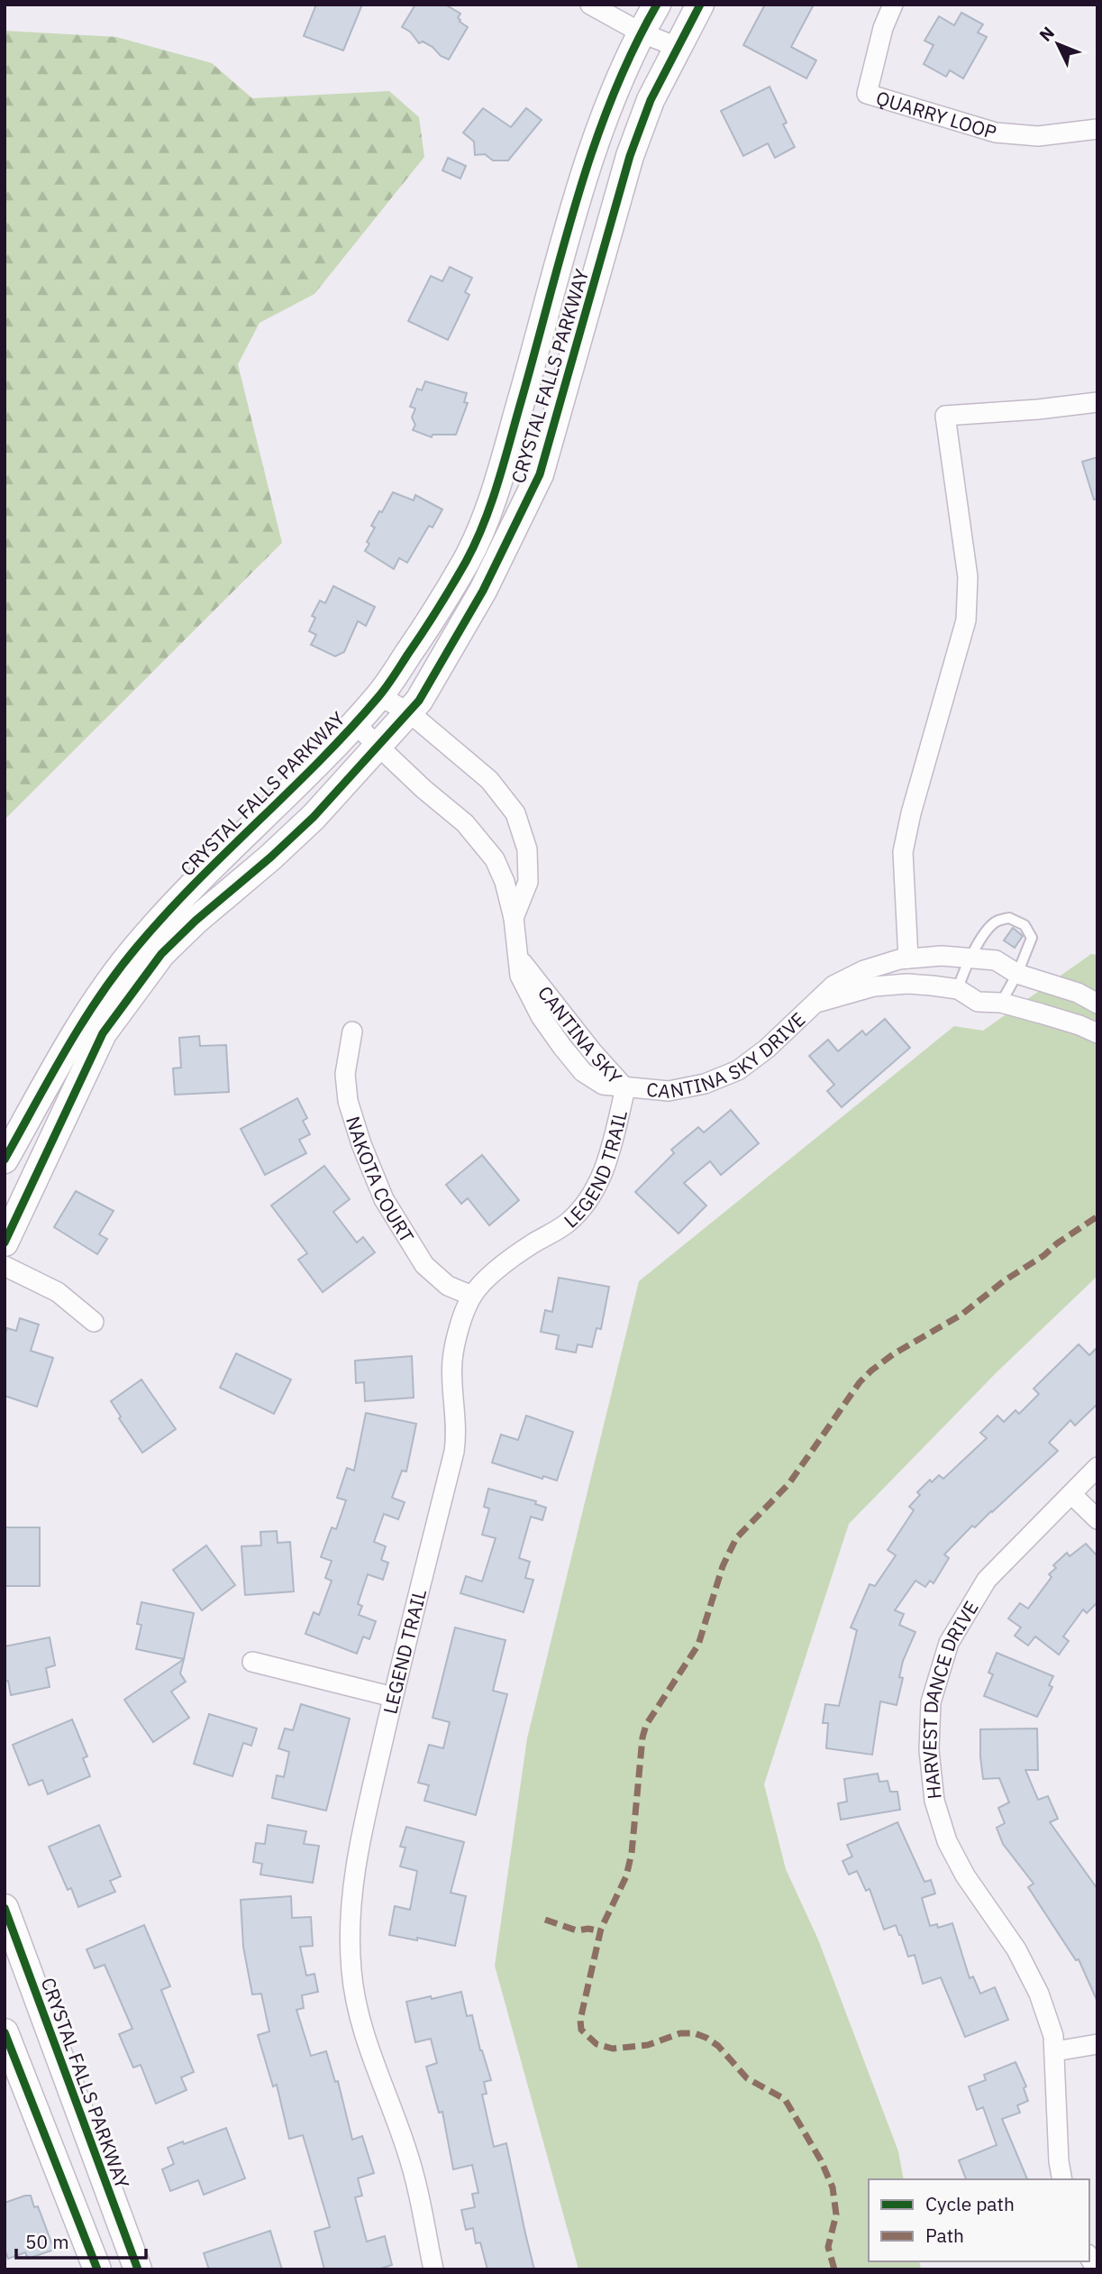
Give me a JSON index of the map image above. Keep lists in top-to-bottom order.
{
  "streets": {
    "street": [
      "QUARRY LOOP",
      "CRYSTAL FALLS PARKWAY",
      "CANTINA SKY",
      "CANTINA SKY DRIVE",
      "LEGEND TRAIL",
      "NAKOTA COURT",
      "HARVEST DANCE DRIVE"
    ]
  },
  "crossings": [
    ["CRYSTAL FALLS PARKWAY", "CANTINA SKY"],
    ["CANTINA SKY", "CANTINA SKY DRIVE"],
    ["CANTINA SKY", "LEGEND TRAIL"],
    ["CANTINA SKY DRIVE", "LEGEND TRAIL"],
    ["LEGEND TRAIL", "NAKOTA COURT"]
  ],
  "legend": ["Cycle path", "Path"],
  "scale_bar": "50 m",
  "north": "top left"
}
